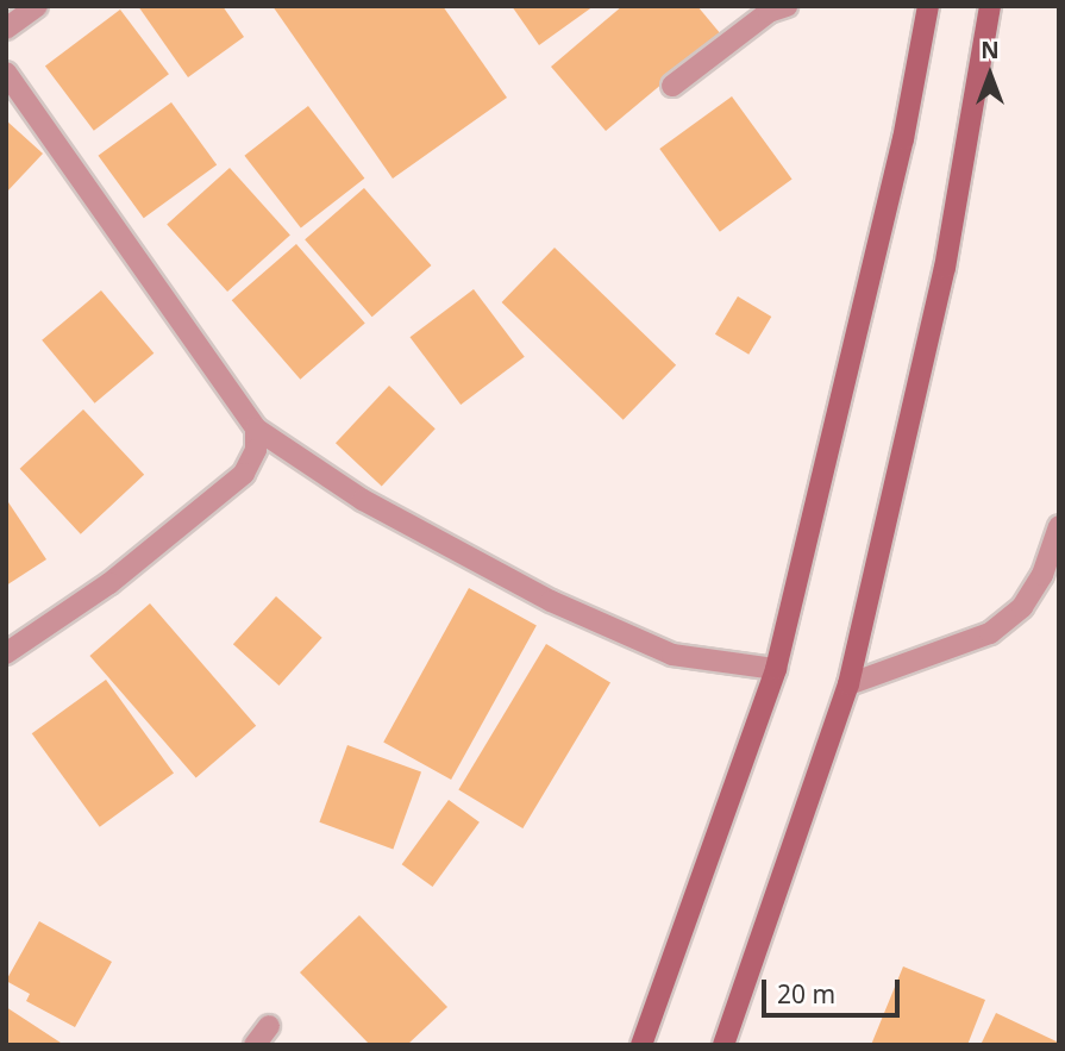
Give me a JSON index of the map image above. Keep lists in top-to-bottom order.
{
  "scale_bar": "20 m",
  "north": "top"
}
